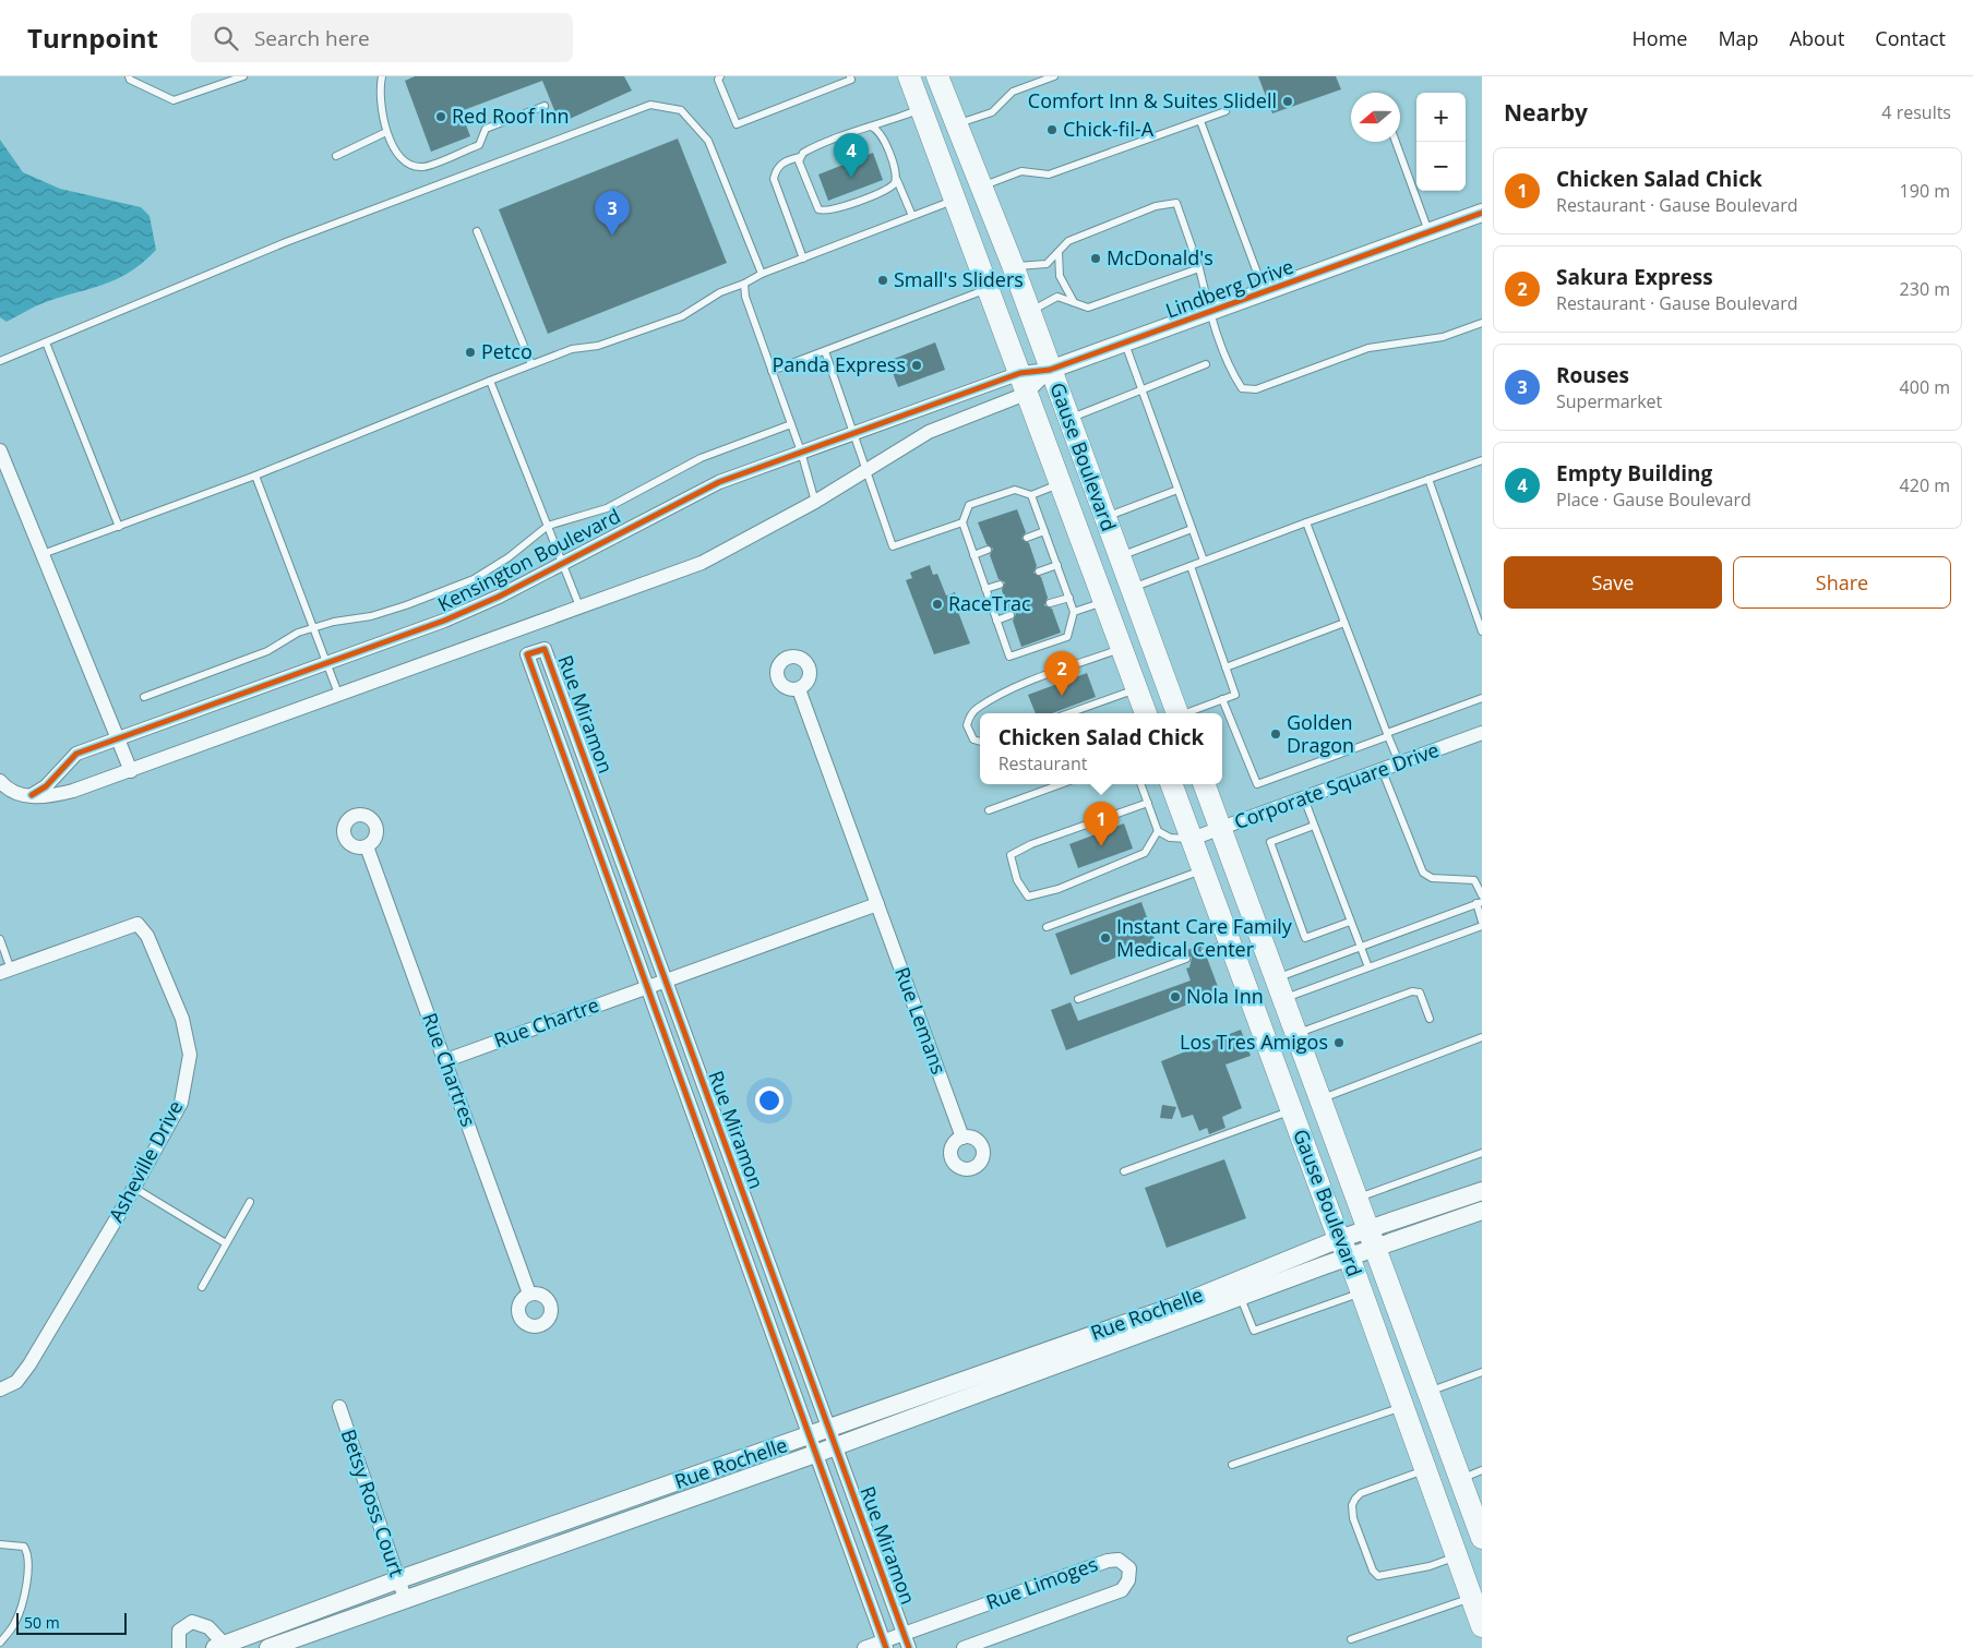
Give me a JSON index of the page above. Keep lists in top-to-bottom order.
{
  "streets": {
    "main road": ["Gause Boulevard"],
    "street": [
      "Lindberg Drive",
      "Kensington Boulevard",
      "Rue Miramon",
      "Corporate Square Drive",
      "Rue Lemans",
      "Rue Chartre",
      "Rue Chartres",
      "Asheville Drive",
      "Rue Rochelle",
      "Betsy Ross Court",
      "Rue Limoges"
    ]
  },
  "crossings": [
    ["Lindberg Drive", "Gause Boulevard"],
    ["Lindberg Drive", "Kensington Boulevard"],
    ["Gause Boulevard", "Kensington Boulevard"],
    ["Gause Boulevard", "Corporate Square Drive"],
    ["Gause Boulevard", "Rue Rochelle"],
    ["Rue Miramon", "Rue Chartre"],
    ["Rue Miramon", "Rue Rochelle"],
    ["Rue Miramon", "Rue Limoges"],
    ["Rue Chartre", "Rue Chartres"],
    ["Rue Rochelle", "Betsy Ross Court"]
  ],
  "places": [
    "Comfort Inn & Suites Slidell",
    "Red Roof Inn",
    "Chick-fil-A",
    "McDonald's",
    "Small's Sliders",
    "Petco",
    "Panda Express",
    "RaceTrac",
    "Golden Dragon",
    "Instant Care Family Medical Center",
    "Nola Inn",
    "Los Tres Amigos"
  ],
  "scale_bar": "50 m",
  "north": "left",
  "page": {
    "header": "Turnpoint",
    "search": "Search here",
    "nav": [
      "Home",
      "Map",
      "About",
      "Contact"
    ],
    "heading": ["Nearby", "4 results"],
    "map_buttons": ["+", "−"],
    "pins": [
      "4",
      "3",
      "2",
      "1"
    ],
    "list": [
      {
        "mark": "1",
        "name": "Chicken Salad Chick",
        "note": "Restaurant · Gause Boulevard",
        "value": "190 m"
      },
      {
        "mark": "2",
        "name": "Sakura Express",
        "note": "Restaurant · Gause Boulevard",
        "value": "230 m"
      },
      {
        "mark": "3",
        "name": "Rouses",
        "note": "Supermarket",
        "value": "400 m"
      },
      {
        "mark": "4",
        "name": "Empty Building",
        "note": "Place · Gause Boulevard",
        "value": "420 m"
      }
    ],
    "buttons": ["Save", "Share"],
    "popup": ["Chicken Salad Chick", "Restaurant"],
    "scale": "50 m"
  }
}
